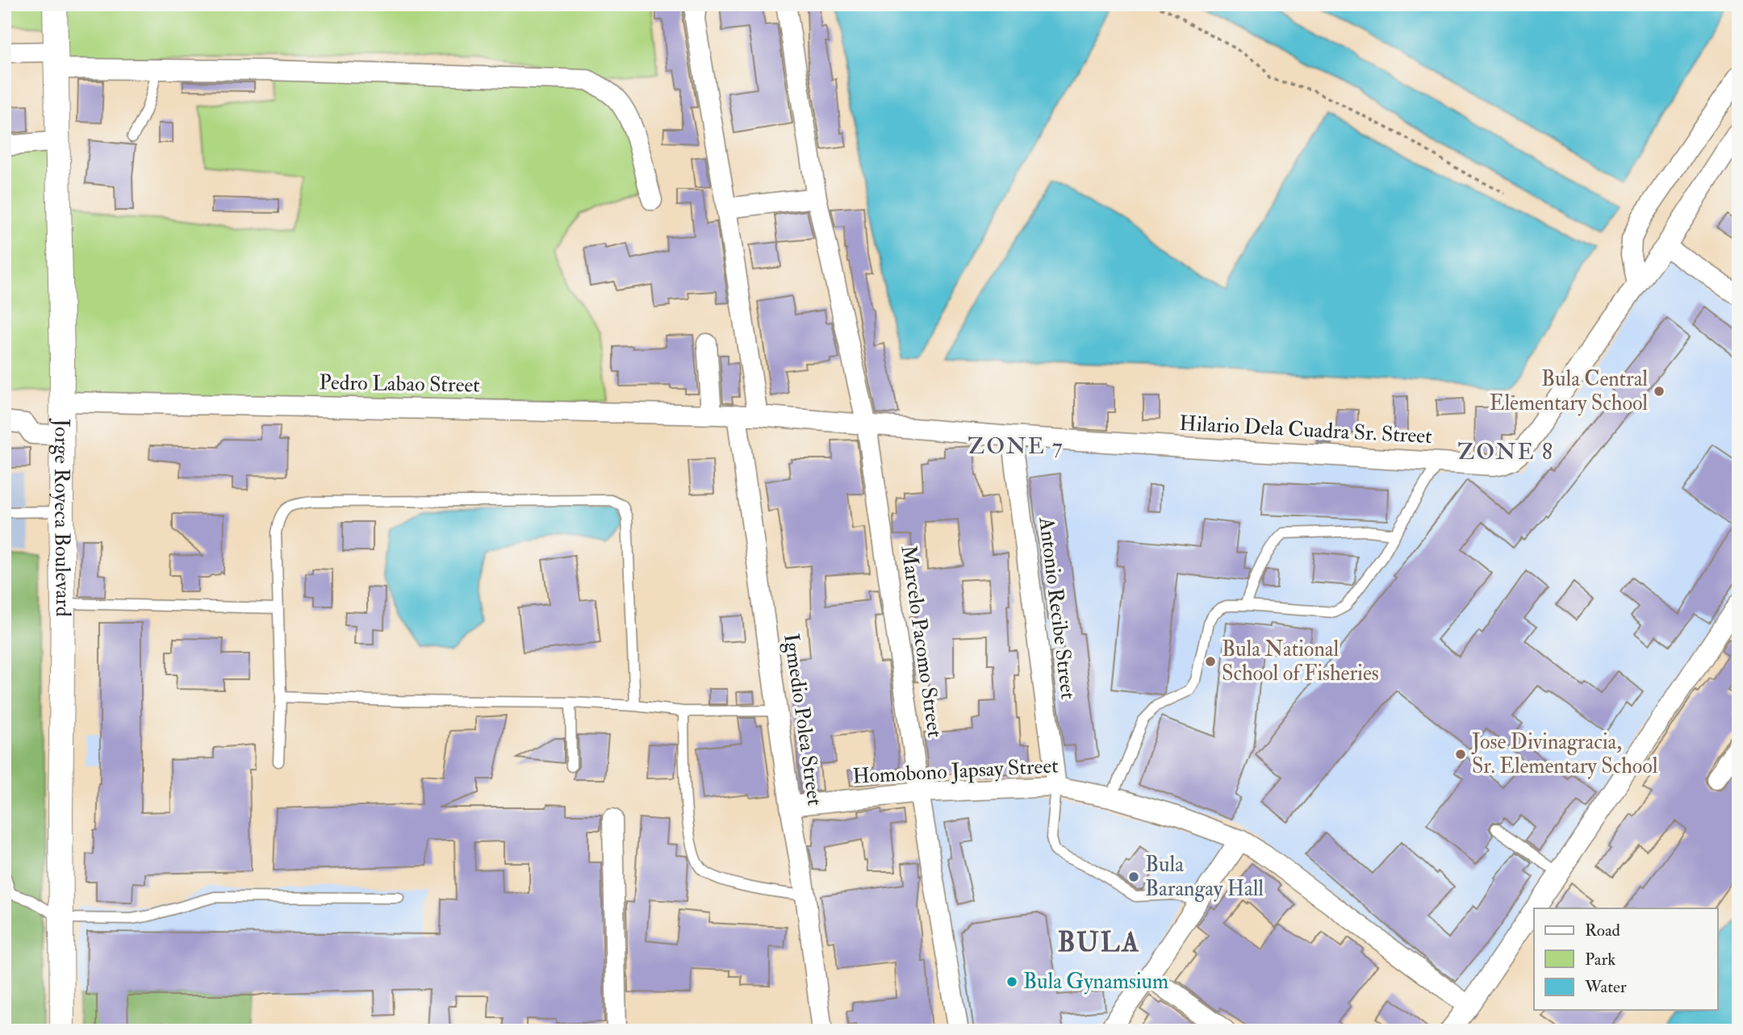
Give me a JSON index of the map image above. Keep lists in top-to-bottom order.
{
  "streets": {
    "street": [
      "Pedro Labao Street",
      "Hilario Dela Cuadra Sr. Street",
      "Jorge Royeca Boulevard",
      "Antonio Recibe Street",
      "Marcelo Pacomo Street",
      "Igmedio Polea Street",
      "Homobono Japsay Street"
    ]
  },
  "crossings": [
    ["Pedro Labao Street", "Hilario Dela Cuadra Sr. Street"],
    ["Pedro Labao Street", "Jorge Royeca Boulevard"],
    ["Pedro Labao Street", "Igmedio Polea Street"],
    ["Hilario Dela Cuadra Sr. Street", "Antonio Recibe Street"],
    ["Hilario Dela Cuadra Sr. Street", "Marcelo Pacomo Street"],
    ["Antonio Recibe Street", "Homobono Japsay Street"],
    ["Marcelo Pacomo Street", "Homobono Japsay Street"],
    ["Igmedio Polea Street", "Homobono Japsay Street"]
  ],
  "districts": ["ZONE 7", "ZONE 8", "BULA"],
  "places": [
    "Bula Central Elementary School",
    "Bula National School of Fisheries",
    "Jose Divinagracia, Sr. Elementary School",
    "Bula Barangay Hall",
    "Bula Gynamsium"
  ],
  "legend": ["Road", "Park", "Water"]
}
